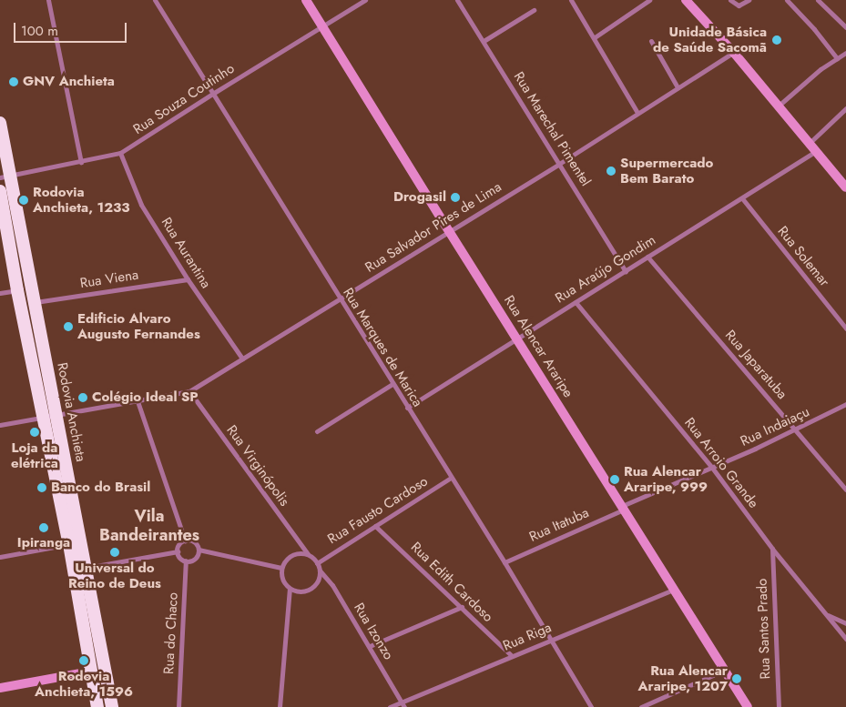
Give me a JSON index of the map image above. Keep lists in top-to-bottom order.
{
  "streets": {
    "highway": ["Rodovia Anchieta"],
    "street": [
      "Rua Souza Coutinho",
      "Rua Marechal Pimentel",
      "Rua Salvador Pires de Lima",
      "Rua Aurantina",
      "Rua Solemar",
      "Rua Araújo Gondim",
      "Rua Viena",
      "Rua Alencar Araripe",
      "Rua Marques de Marica",
      "Rua Japaratuba",
      "Rua Indaiaçu",
      "Rua Arroio Grande",
      "Rua Virginópolis",
      "Rua Fausto Cardoso",
      "Rua Itatuba",
      "Rua Edith Cardoso",
      "Rua Santos Prado",
      "Rua Izonzo",
      "Rua do Chaco",
      "Rua Riga"
    ]
  },
  "crossings": [
    ["Rua Souza Coutinho", "Rua Aurantina"],
    ["Rua Souza Coutinho", "Rua Alencar Araripe"],
    ["Rua Souza Coutinho", "Rua Marques de Marica"],
    ["Rua Souza Coutinho", "Rodovia Anchieta"],
    ["Rua Marechal Pimentel", "Rua Salvador Pires de Lima"],
    ["Rua Marechal Pimentel", "Rua Araújo Gondim"],
    ["Rua Salvador Pires de Lima", "Rua Aurantina"],
    ["Rua Salvador Pires de Lima", "Rua Alencar Araripe"],
    ["Rua Salvador Pires de Lima", "Rua Marques de Marica"],
    ["Rua Salvador Pires de Lima", "Rodovia Anchieta"],
    ["Rua Salvador Pires de Lima", "Rua Virginópolis"],
    ["Rua Aurantina", "Rua Viena"],
    ["Rua Solemar", "Rua Araújo Gondim"],
    ["Rua Araújo Gondim", "Rua Alencar Araripe"],
    ["Rua Araújo Gondim", "Rua Marques de Marica"],
    ["Rua Araújo Gondim", "Rua Japaratuba"],
    ["Rua Araújo Gondim", "Rua Arroio Grande"],
    ["Rua Viena", "Rodovia Anchieta"],
    ["Rua Alencar Araripe", "Rua Itatuba"],
    ["Rua Alencar Araripe", "Rua Riga"],
    ["Rua Marques de Marica", "Rua Fausto Cardoso"],
    ["Rua Marques de Marica", "Rua Itatuba"],
    ["Rua Marques de Marica", "Rua Riga"],
    ["Rua Japaratuba", "Rua Indaiaçu"],
    ["Rua Indaiaçu", "Rua Arroio Grande"],
    ["Rua Indaiaçu", "Rua Itatuba"],
    ["Rua Arroio Grande", "Rua Itatuba"],
    ["Rua Arroio Grande", "Rua Santos Prado"],
    ["Rua Virginópolis", "Rua Fausto Cardoso"],
    ["Rua Virginópolis", "Rua Izonzo"],
    ["Rua Fausto Cardoso", "Rua Edith Cardoso"],
    ["Rua Fausto Cardoso", "Rua Izonzo"],
    ["Rua Edith Cardoso", "Rua Riga"],
    ["Rua Izonzo", "Rua Riga"]
  ],
  "districts": ["Vila Bandeirantes"],
  "places": [
    "Unidade Básica de Saúde Sacomã",
    "GNV Anchieta",
    "Supermercado Bem Barato",
    "Drogasil",
    "Rodovia Anchieta, 1233",
    "Edificio Alvaro Augusto Fernandes",
    "Colégio Ideal SP",
    "Loja da elétrica",
    "Rua Alencar Araripe, 999",
    "Banco do Brasil",
    "Ipiranga",
    "Universal do Reino de Deus",
    "Rodovia Anchieta, 1596",
    "Rua Alencar Araripe, 1207"
  ],
  "scale_bar": "100 m"
}
